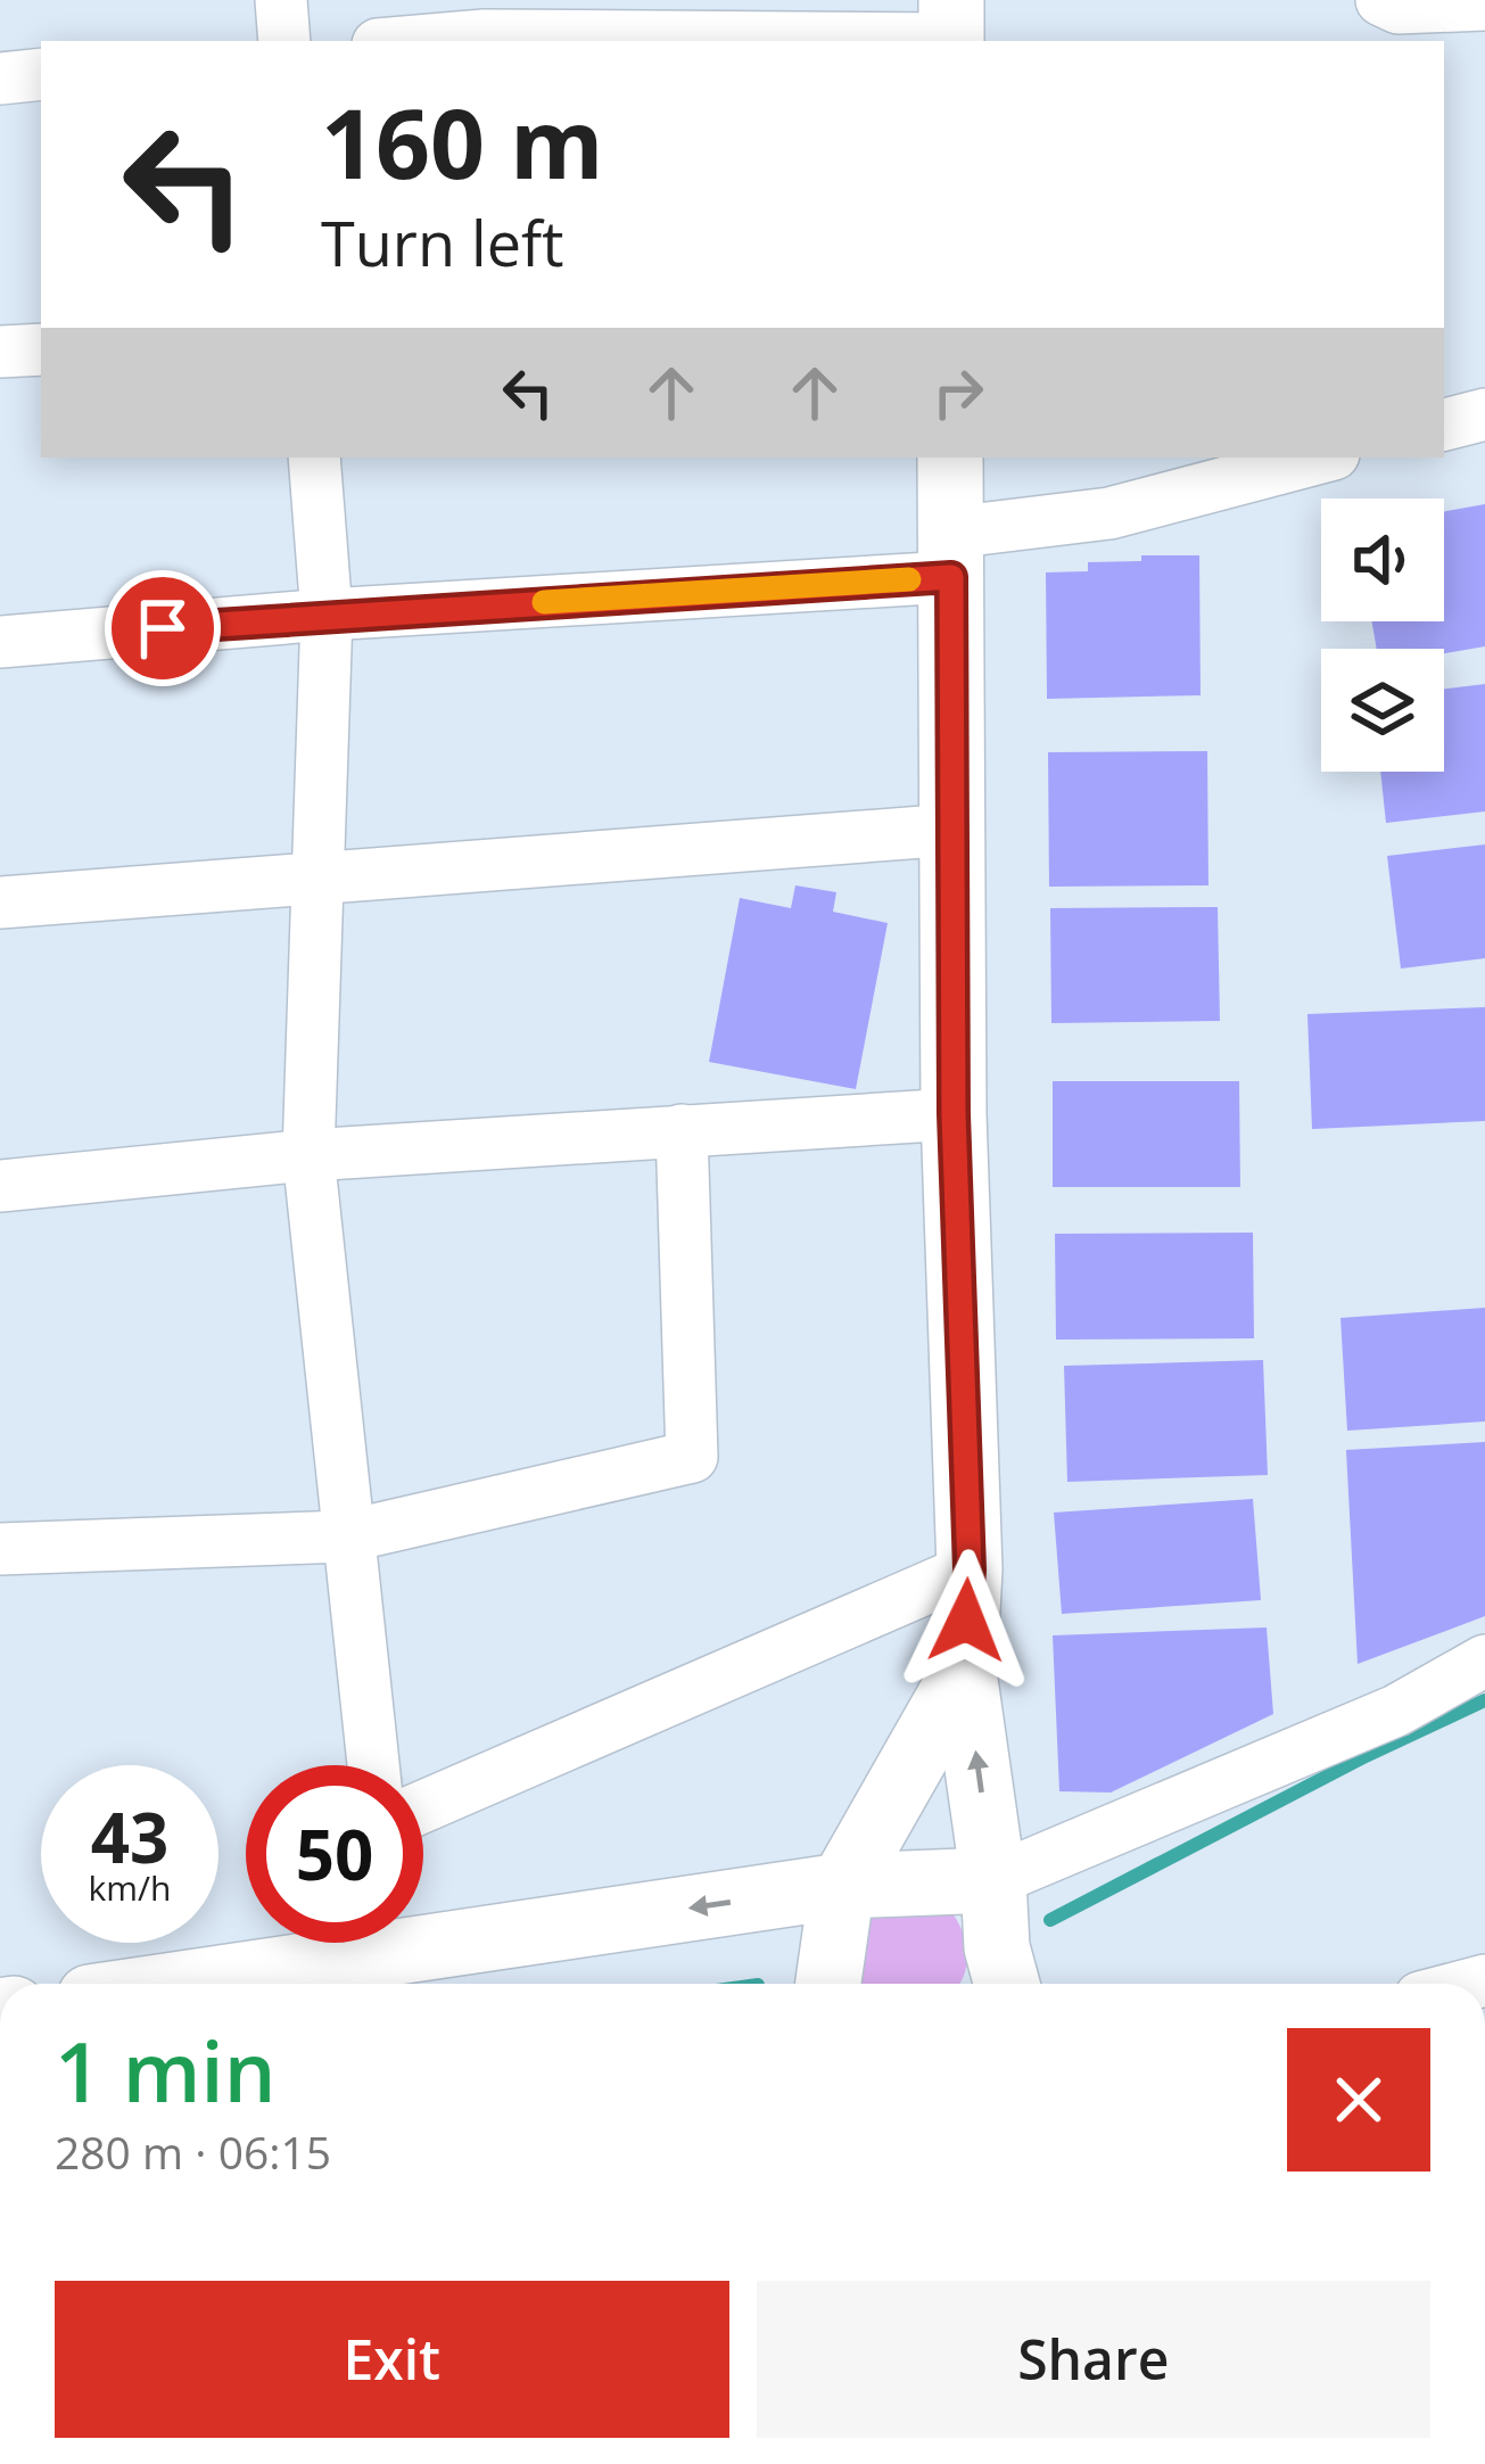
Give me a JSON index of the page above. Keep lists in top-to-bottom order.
{
  "page": {
    "turn": ["160 m", "Turn left"],
    "speed": "43 km/h",
    "limit": "50",
    "heading": ["1 min", "280 m · 06:15"],
    "buttons": ["Exit", "Share"]
  }
}
